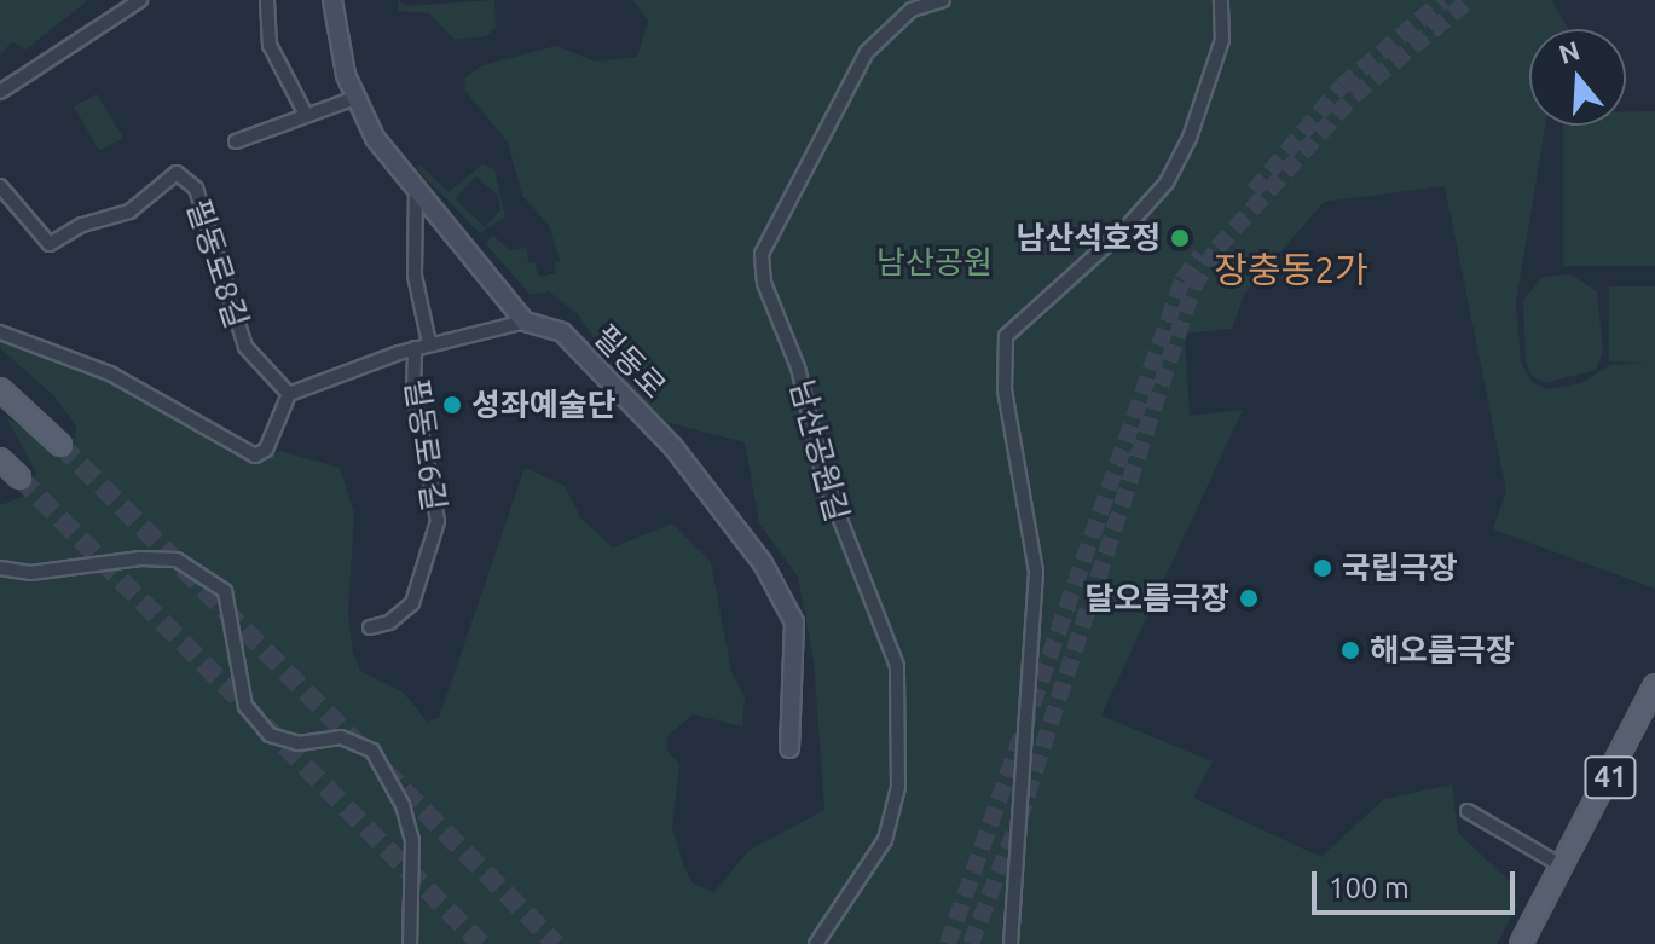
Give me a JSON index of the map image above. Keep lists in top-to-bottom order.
{
  "streets": {
    "main road": ["41"],
    "street": [
      "필동로8길",
      "필동로",
      "필동로6길",
      "남산공원길"
    ]
  },
  "crossings": [
    ["필동로", "필동로6길"]
  ],
  "districts": ["장충동2가"],
  "parks": ["남산공원"],
  "places": [
    "남산석호정",
    "성좌예술단",
    "국립극장",
    "달오름극장",
    "해오름극장"
  ],
  "scale_bar": "100 m",
  "north": "top"
}
